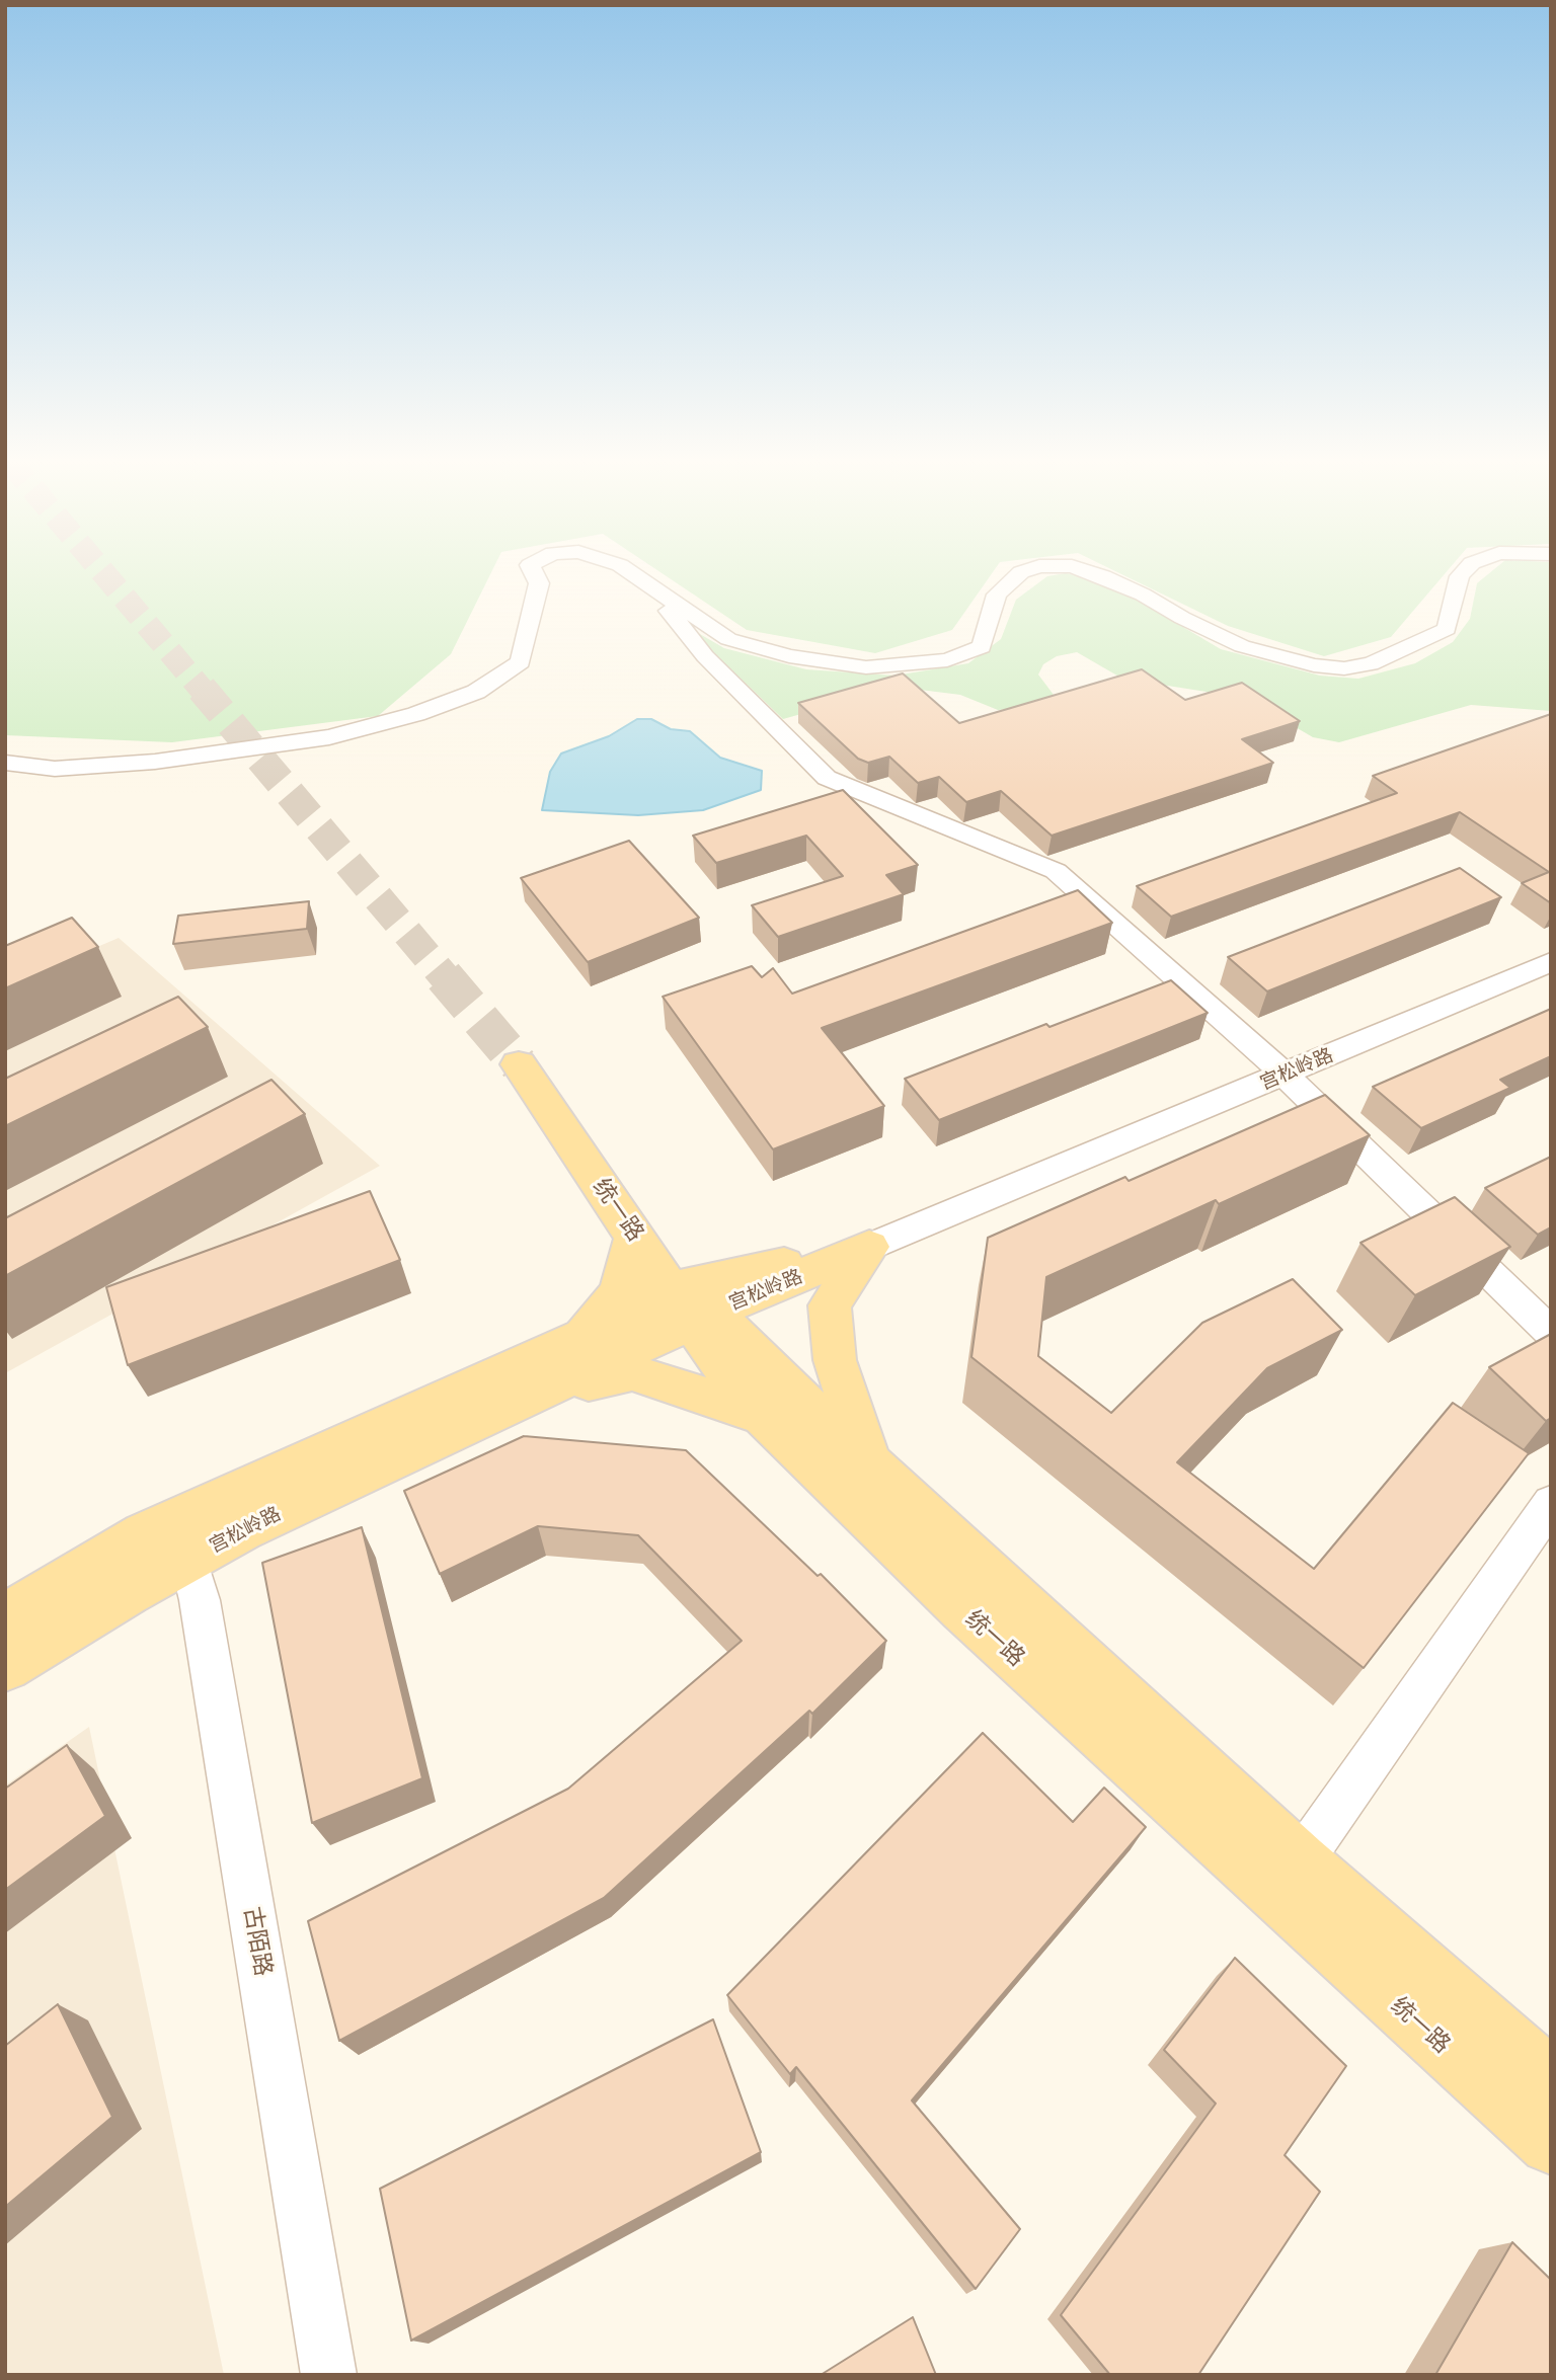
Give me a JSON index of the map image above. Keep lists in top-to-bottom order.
{
  "streets": {
    "main road": ["宫松岭路", "统一路"],
    "street": ["古陌路"]
  },
  "crossings": [
    ["宫松岭路", "统一路"],
    ["宫松岭路", "古陌路"]
  ]
}
